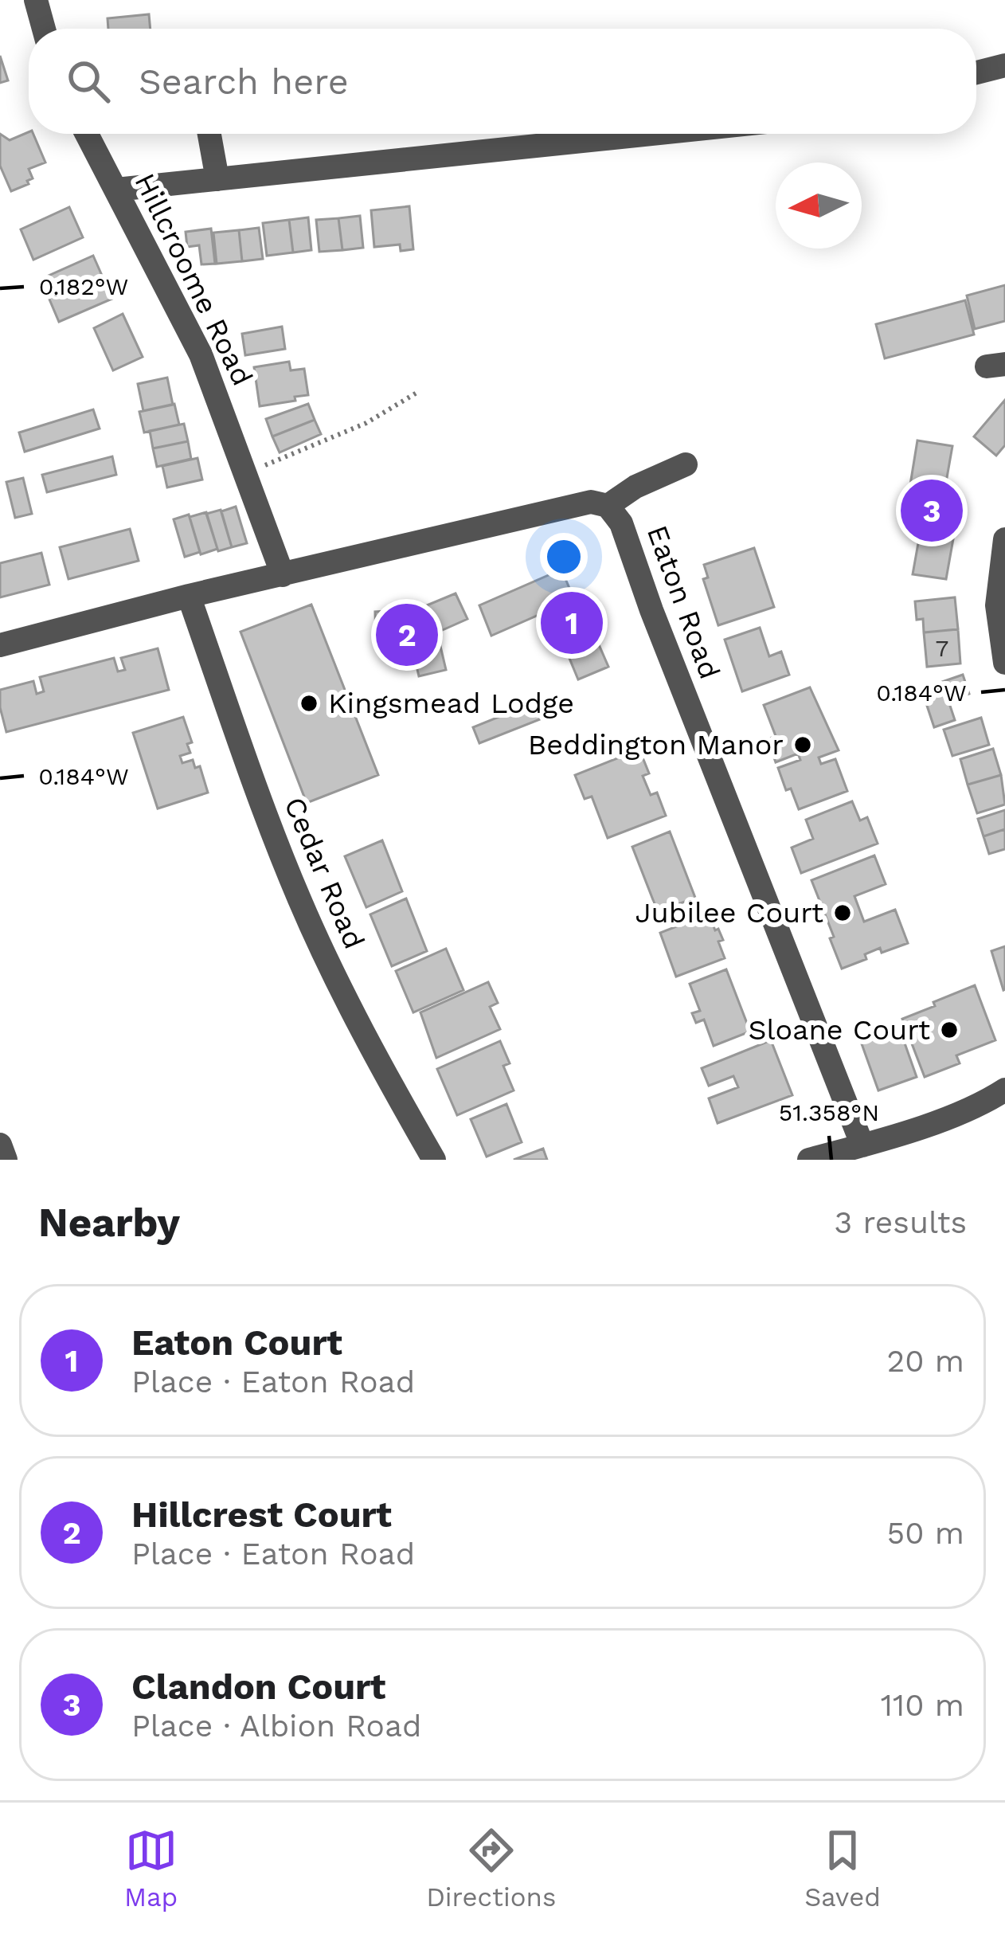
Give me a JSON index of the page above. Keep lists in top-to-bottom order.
{
  "streets": {
    "street": ["Hillcroome Road", "Eaton Road", "Cedar Road"]
  },
  "crossings": [
    ["Hillcroome Road", "Eaton Road"],
    ["Eaton Road", "Cedar Road"]
  ],
  "places": [
    "Kingsmead Lodge",
    "Beddington Manor",
    "Jubilee Court",
    "Sloane Court"
  ],
  "house_numbers": ["7"],
  "north": "left",
  "page": {
    "search": "Search here",
    "pins": ["3", "1", "2"],
    "heading": ["Nearby", "3 results"],
    "list": [
      {
        "mark": "1",
        "name": "Eaton Court",
        "note": "Place · Eaton Road",
        "value": "20 m"
      },
      {
        "mark": "2",
        "name": "Hillcrest Court",
        "note": "Place · Eaton Road",
        "value": "50 m"
      },
      {
        "mark": "3",
        "name": "Clandon Court",
        "note": "Place · Albion Road",
        "value": "110 m"
      }
    ],
    "nav": ["Map", "Directions", "Saved"]
  },
  "coordinates": ["0.182°W", "0.184°W", "51.358°N"]
}
